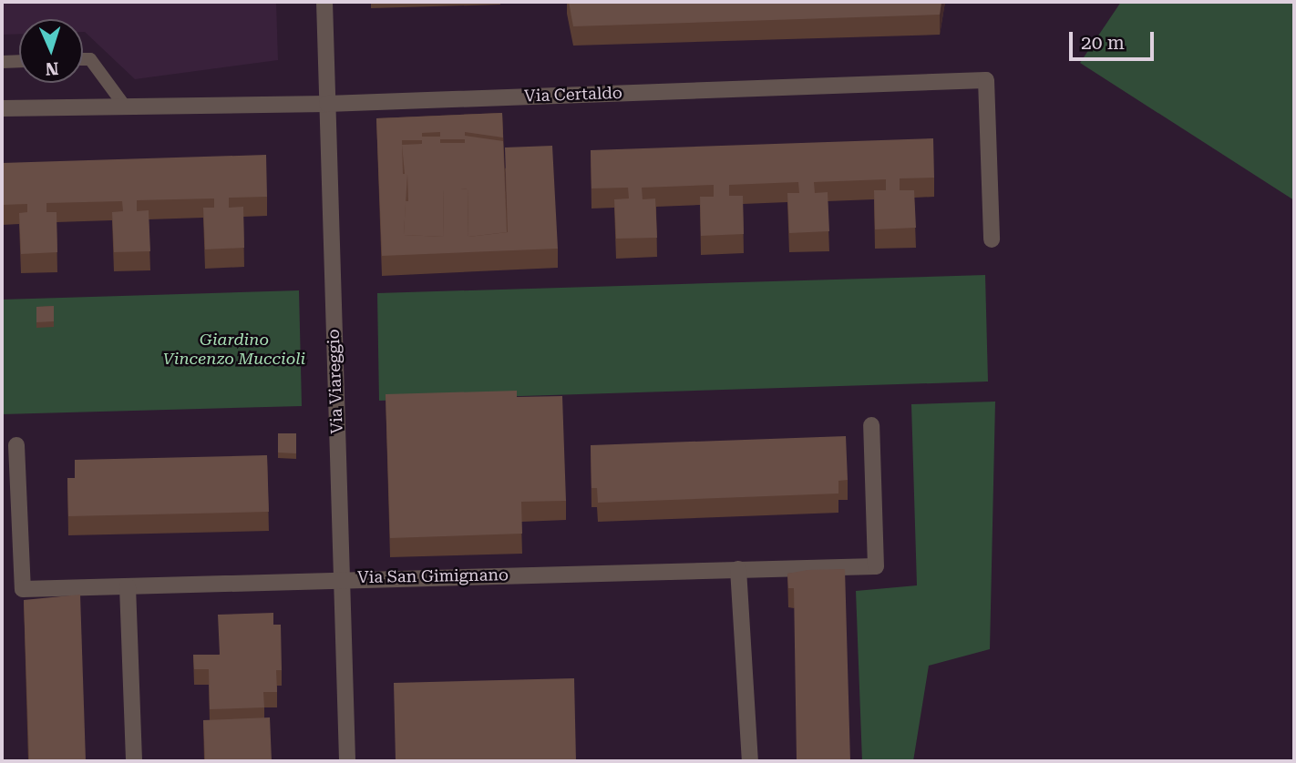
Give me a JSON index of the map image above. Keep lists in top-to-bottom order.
{
  "streets": {
    "street": ["Via Certaldo", "Via Viareggio", "Via San Gimignano"]
  },
  "crossings": [
    ["Via Certaldo", "Via Viareggio"],
    ["Via Viareggio", "Via San Gimignano"]
  ],
  "parks": ["Giardino Vincenzo Muccioli"],
  "scale_bar": "20 m",
  "north": "bottom"
}
